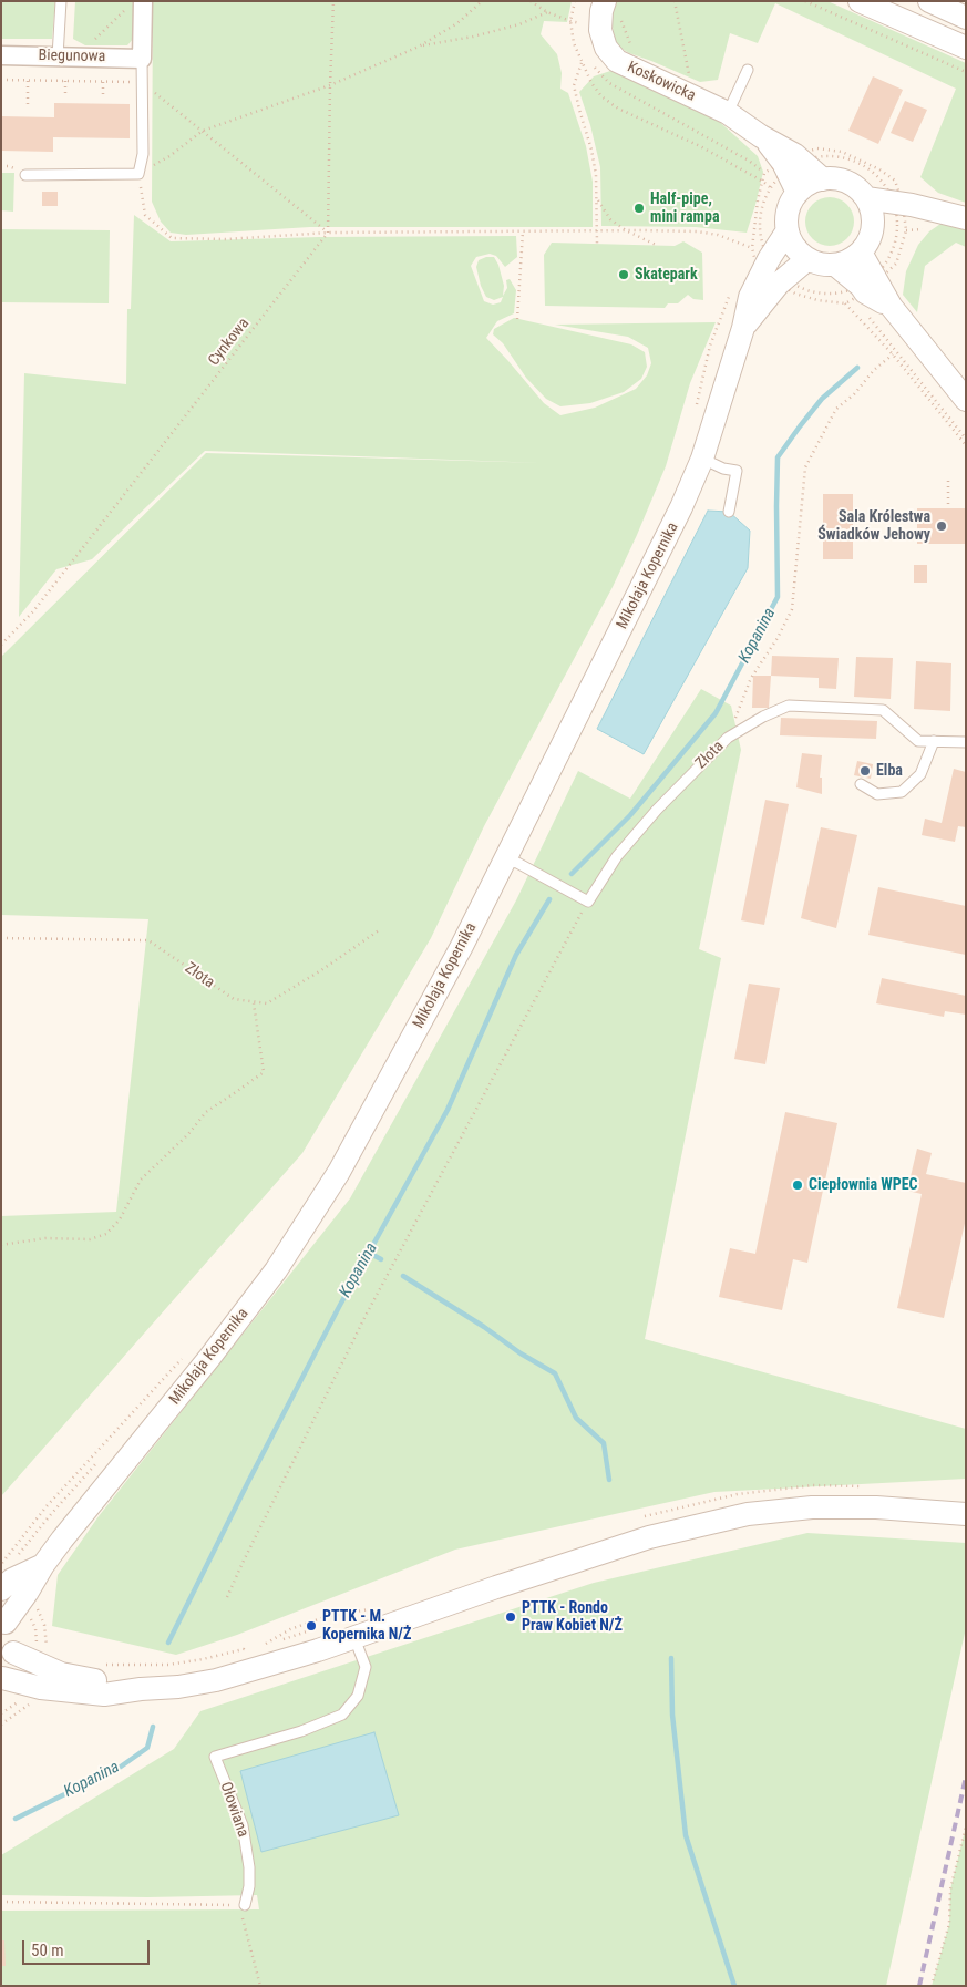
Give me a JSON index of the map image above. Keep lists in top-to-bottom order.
{
  "streets": {
    "street": ["Biegunowa", "Koskowicka", "Mikołaja Kopernika"],
    "lane": ["Złota", "Ołowiana"],
    "path": ["Cynkowa"]
  },
  "crossings": [
    ["Koskowicka", "Mikołaja Kopernika"]
  ],
  "water": ["Kopanina"],
  "places": [
    "Half-pipe, mini rampa",
    "Skatepark",
    "Sala Królestwa Świadków Jehowy",
    "Elba",
    "Ciepłownia WPEC",
    "PTTK - Rondo Praw Kobiet N/Ż",
    "PTTK - M. Kopernika N/Ż"
  ],
  "scale_bar": "50 m"
}
